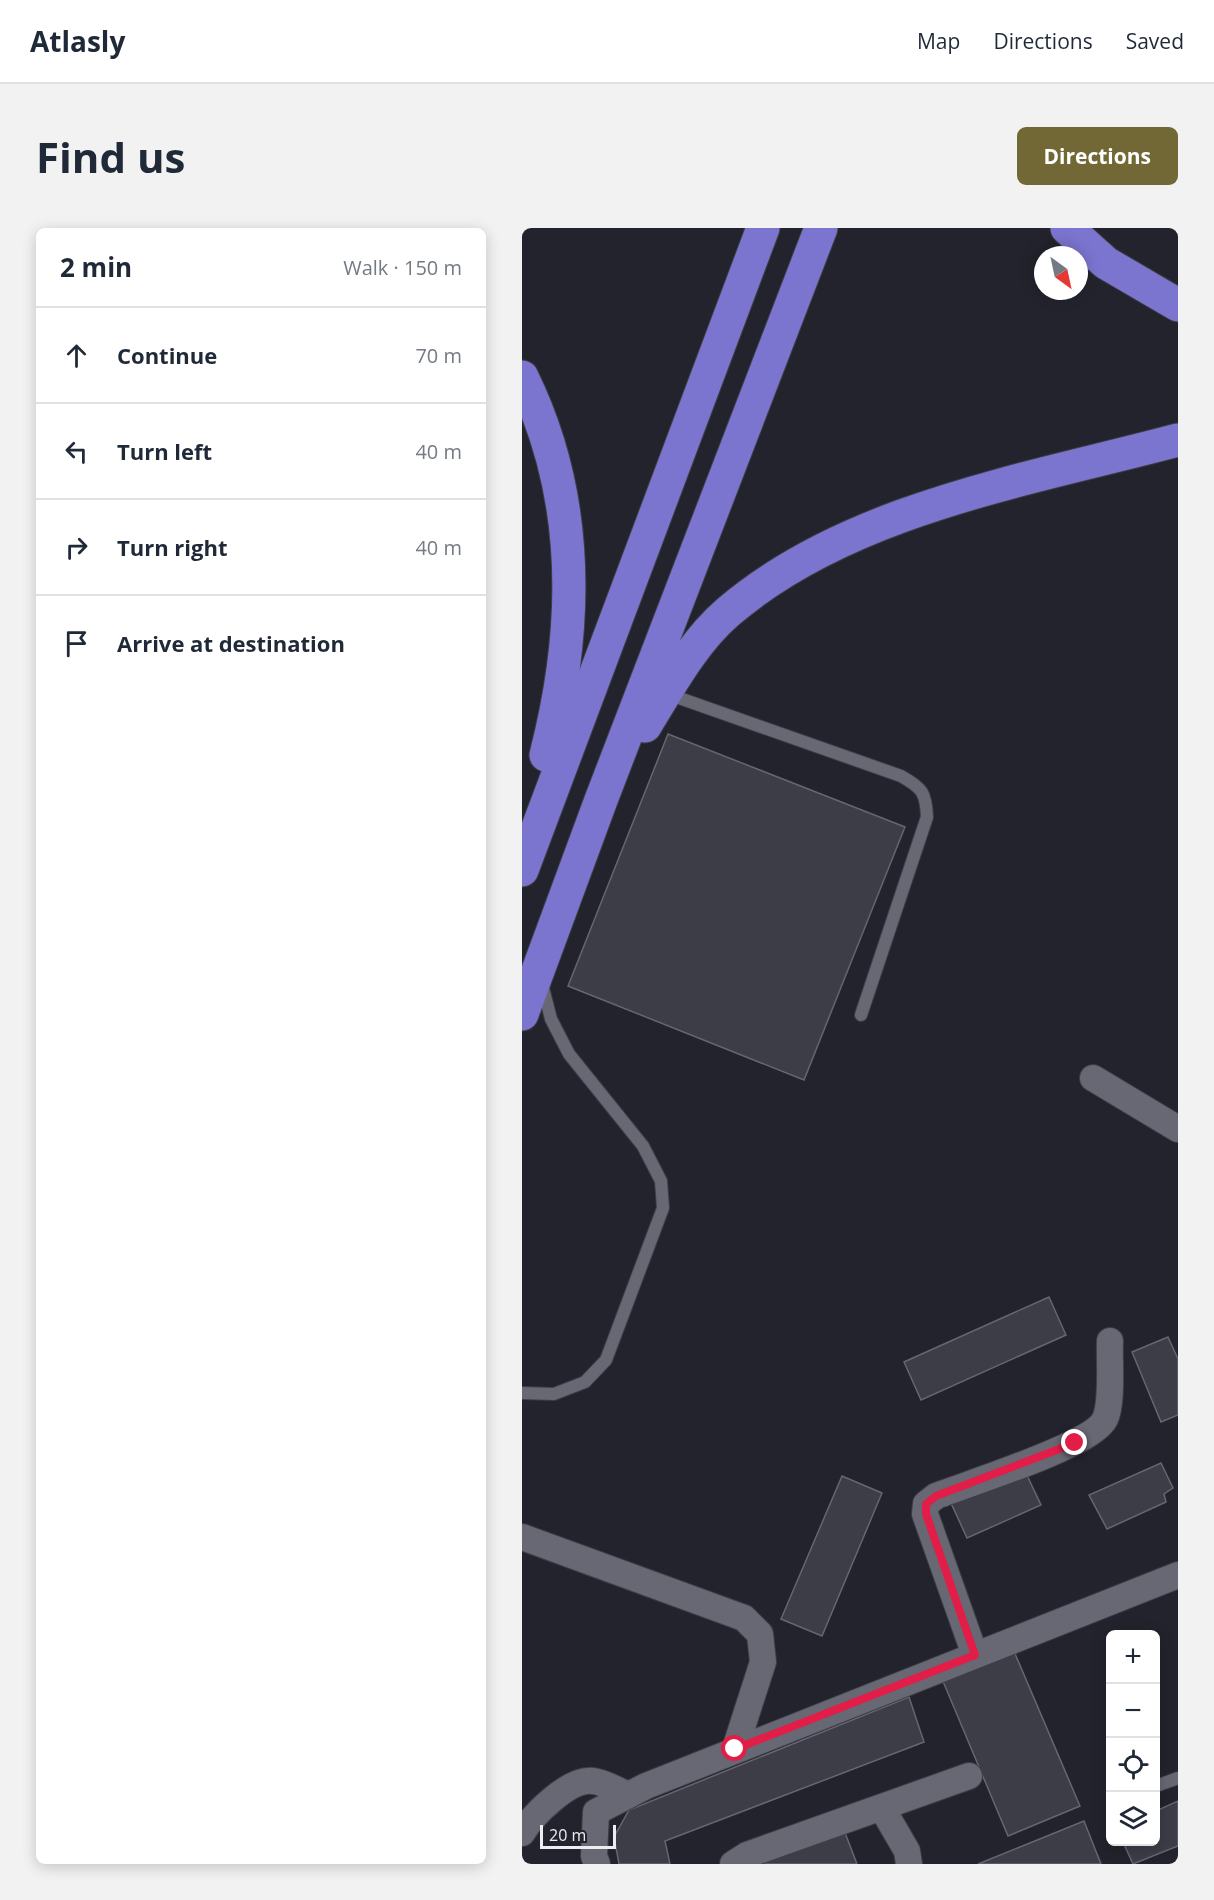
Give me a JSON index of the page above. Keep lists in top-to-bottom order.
{
  "scale_bar": "20 m",
  "north": "bottom right",
  "page": {
    "header": "Atlasly",
    "nav": ["Map", "Directions", "Saved"],
    "buttons": "Directions",
    "title": "Find us",
    "heading": ["2 min", "Walk · 150 m"],
    "list": [
      ["Continue", "70 m"],
      ["Turn left", "40 m"],
      ["Turn right", "40 m"],
      "Arrive at destination"
    ],
    "map_buttons": ["+", "−"],
    "scale": "20 m"
  }
}
